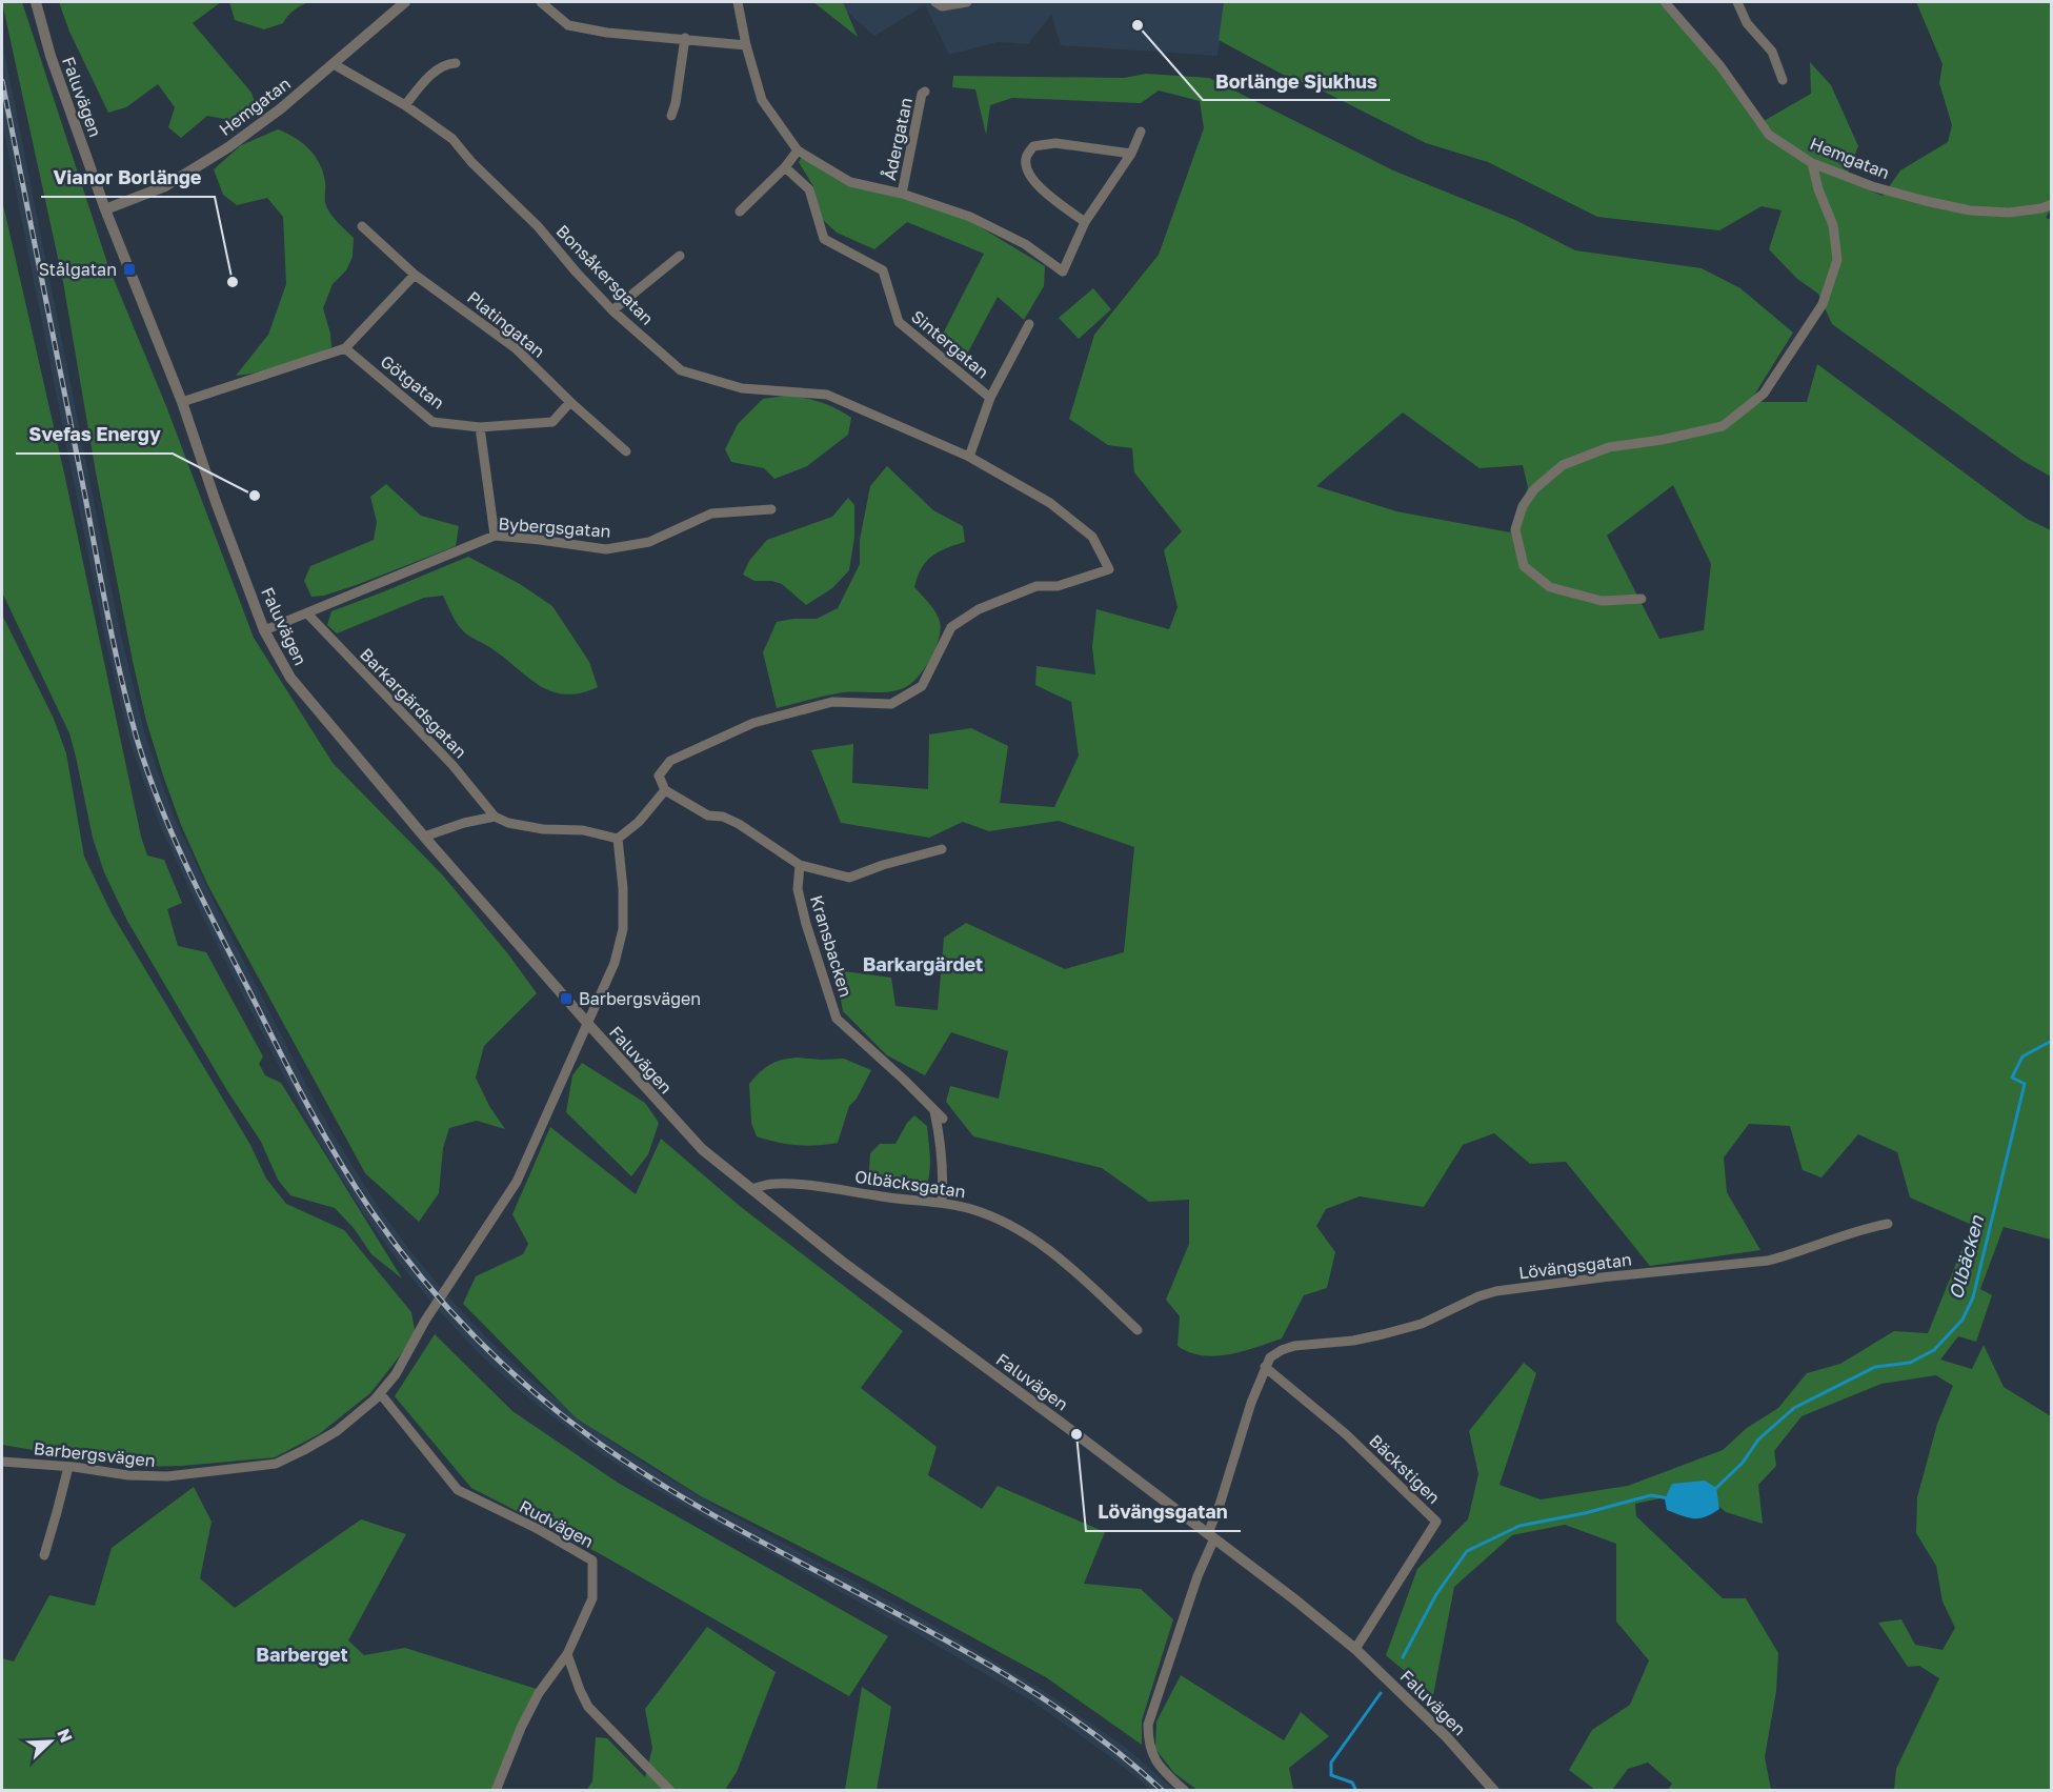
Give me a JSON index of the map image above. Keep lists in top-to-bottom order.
{
  "streets": {
    "street": [
      "Faluvägen",
      "Hemgatan",
      "Ådergatan",
      "Bonsåkersgatan",
      "Platingatan",
      "Sintergatan",
      "Götgatan",
      "Bybergsgatan",
      "Barkargärdsgatan",
      "Kransbacken",
      "Olbäcksgatan",
      "Lövängsgatan",
      "Barbergsvägen",
      "Bäckstigen",
      "Rudvägen"
    ]
  },
  "crossings": [
    ["Faluvägen", "Hemgatan"],
    ["Faluvägen", "Olbäcksgatan"],
    ["Faluvägen", "Barbergsvägen"],
    ["Faluvägen", "Bäckstigen"],
    ["Hemgatan", "Bonsåkersgatan"],
    ["Bonsåkersgatan", "Sintergatan"],
    ["Platingatan", "Götgatan"],
    ["Bybergsgatan", "Barkargärdsgatan"],
    ["Kransbacken", "Olbäcksgatan"],
    ["Lövängsgatan", "Bäckstigen"],
    ["Barbergsvägen", "Rudvägen"]
  ],
  "districts": ["Barkargärdet", "Barberget"],
  "water": ["Olbäcken"],
  "places": {
    "other": [
      "Borlänge Sjukhus",
      "Vianor Borlänge",
      "Svefas Energy",
      "Lövängsgatan"
    ],
    "transit": ["Stålgatan", "Barbergsvägen"]
  },
  "north": "top right"
}
